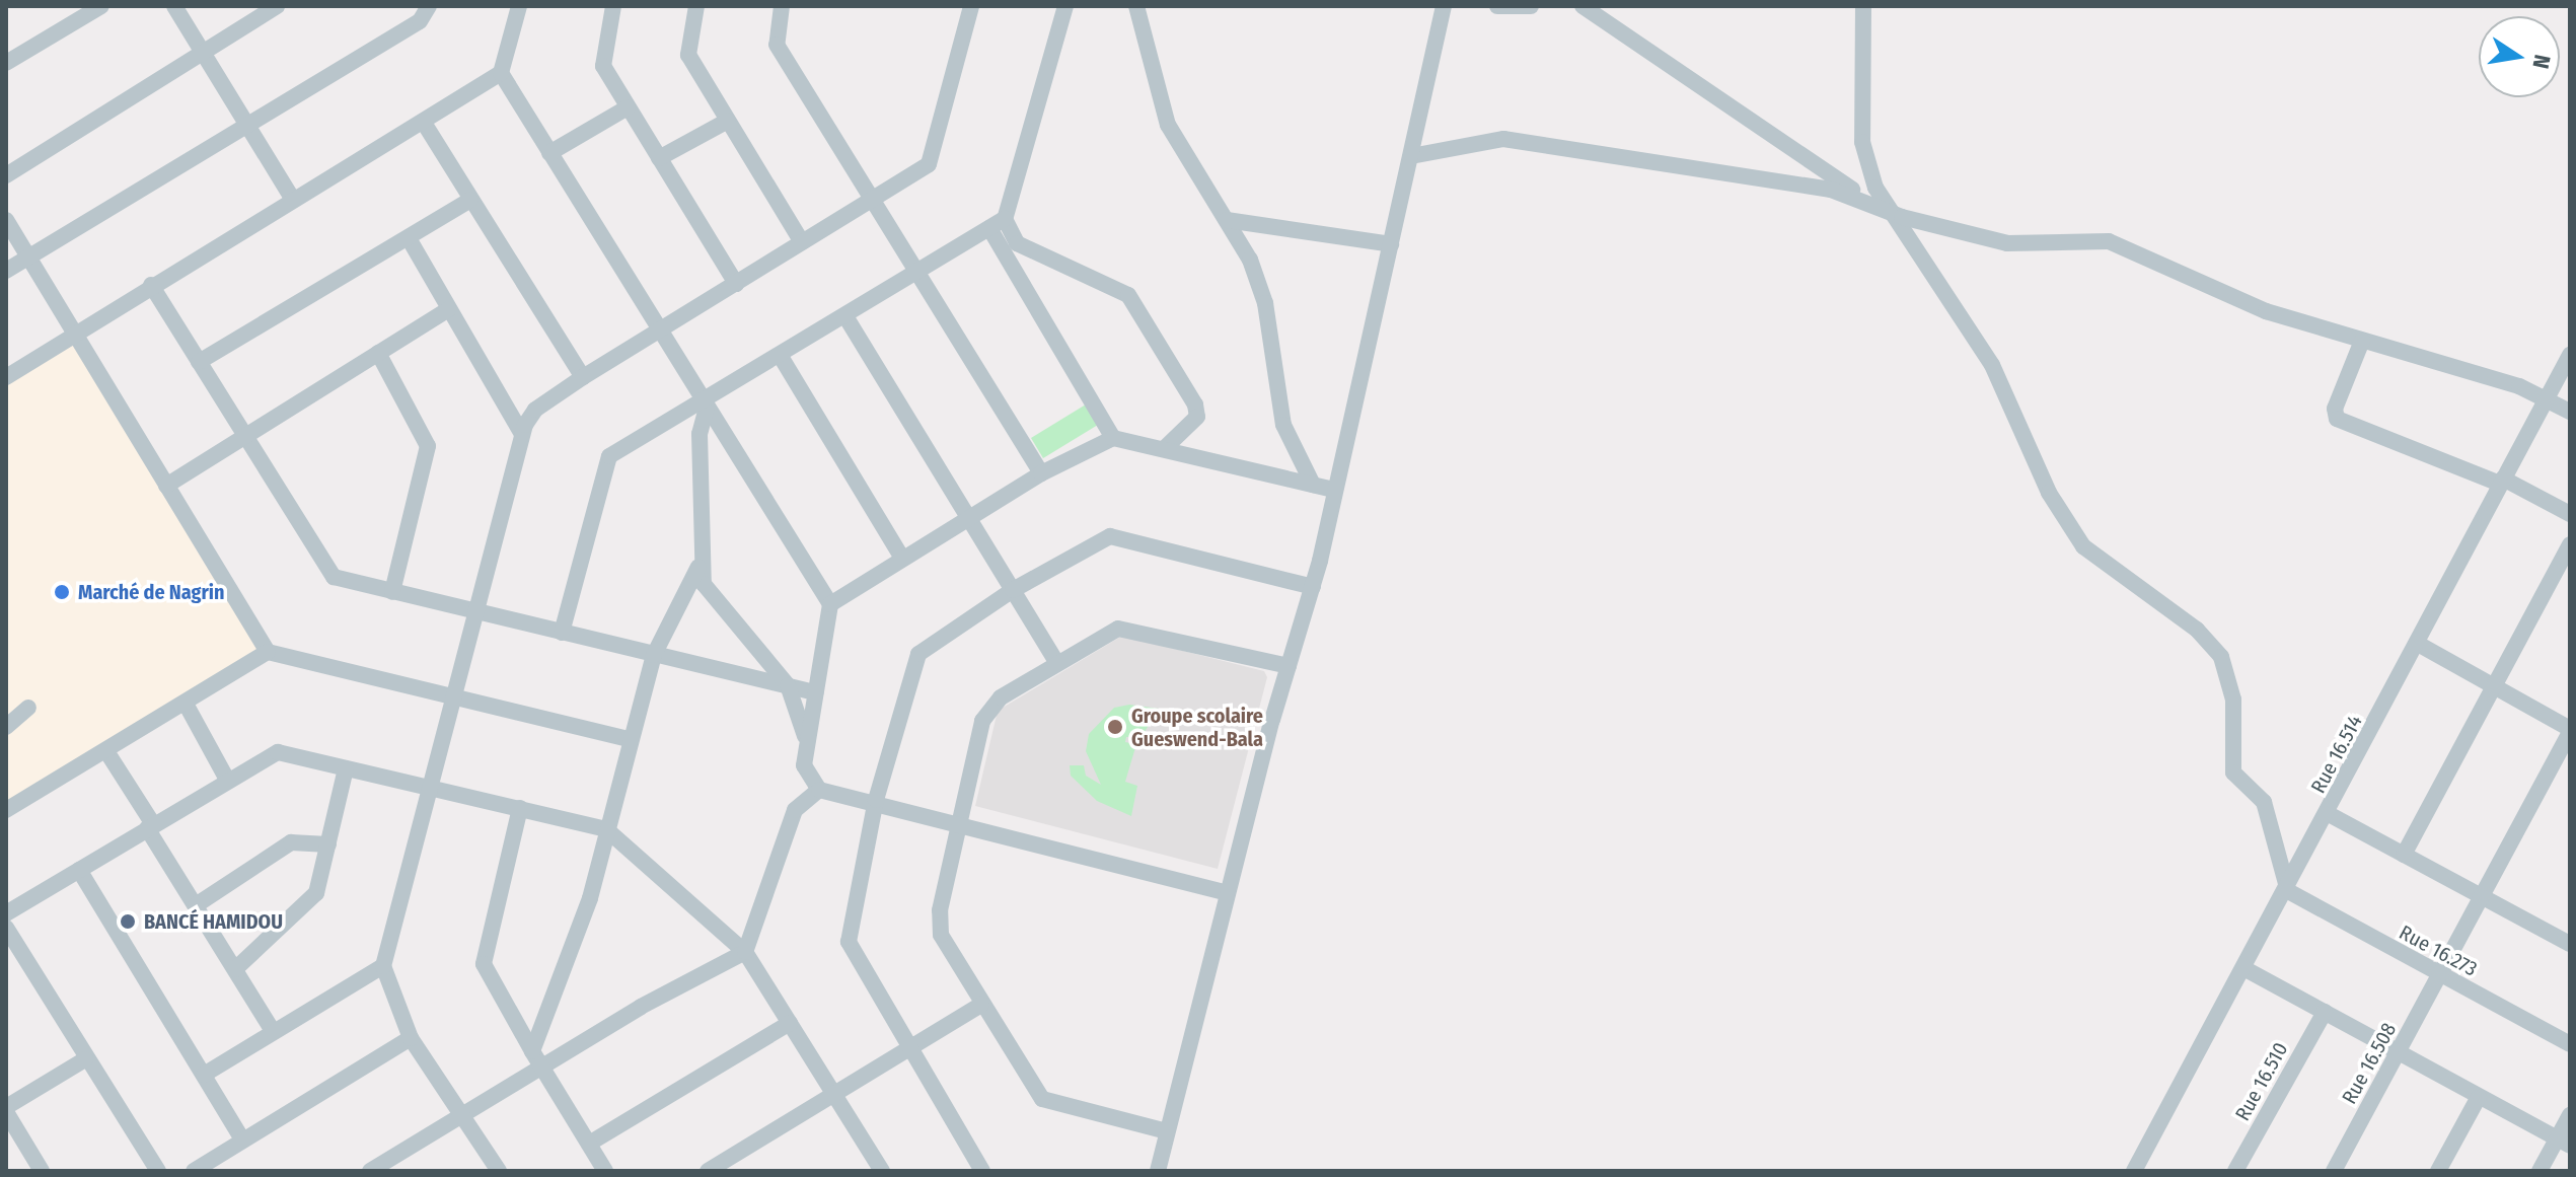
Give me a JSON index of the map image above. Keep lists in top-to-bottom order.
{
  "streets": {
    "street": [
      "Rue 16.514",
      "Rue 16.273",
      "Rue 16.508",
      "Rue 16.510"
    ]
  },
  "crossings": [
    ["Rue 16.514", "Rue 16.273"],
    ["Rue 16.273", "Rue 16.508"]
  ],
  "places": ["Marché de Nagrin", "Groupe scolaire Gueswend-Bala", "BANCÉ HAMIDOU"],
  "north": "right"
}
